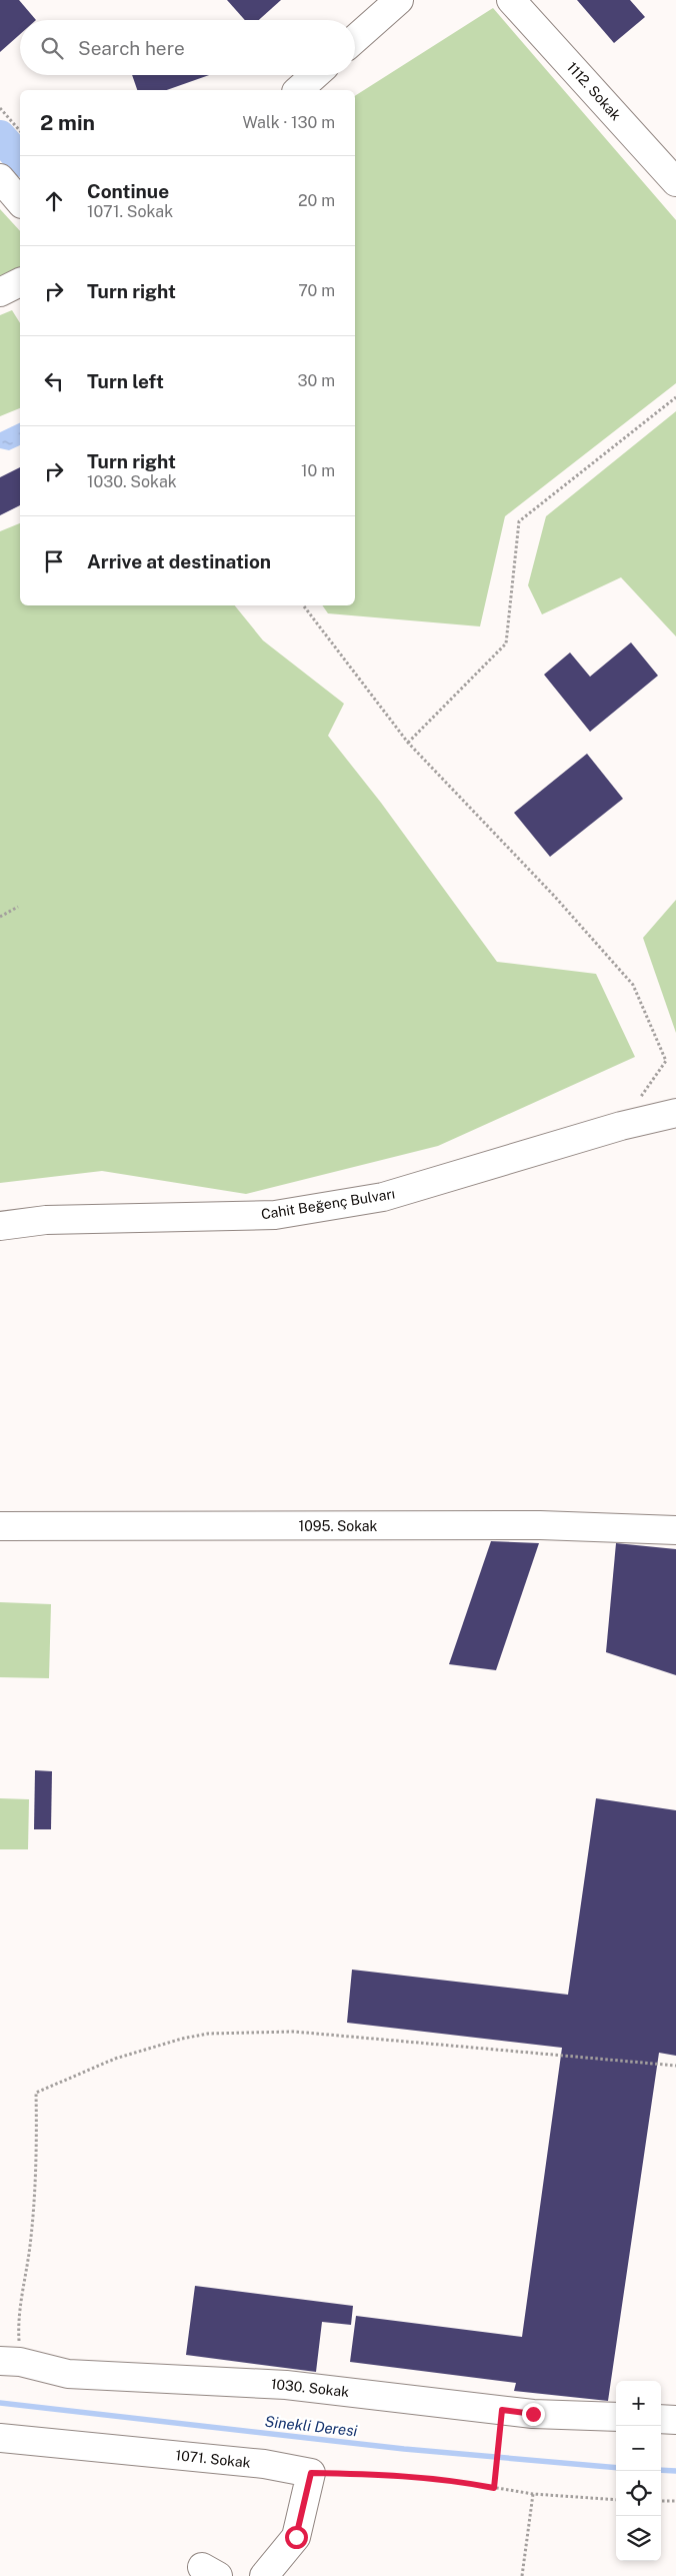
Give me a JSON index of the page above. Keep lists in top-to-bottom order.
{
  "streets": {
    "street": [
      "1112. Sokak",
      "Cahit Beğenç Bulvarı",
      "1095. Sokak",
      "1030. Sokak",
      "1071. Sokak"
    ]
  },
  "water": ["Sinekli Deresi"],
  "page": {
    "search": "Search here",
    "heading": ["2 min", "Walk · 130 m"],
    "list": [
      ["Continue", "1071. Sokak", "20 m"],
      ["Turn right", "70 m"],
      ["Turn left", "30 m"],
      ["Turn right", "1030. Sokak", "10 m"],
      "Arrive at destination"
    ],
    "map_buttons": ["+", "−"]
  }
}
